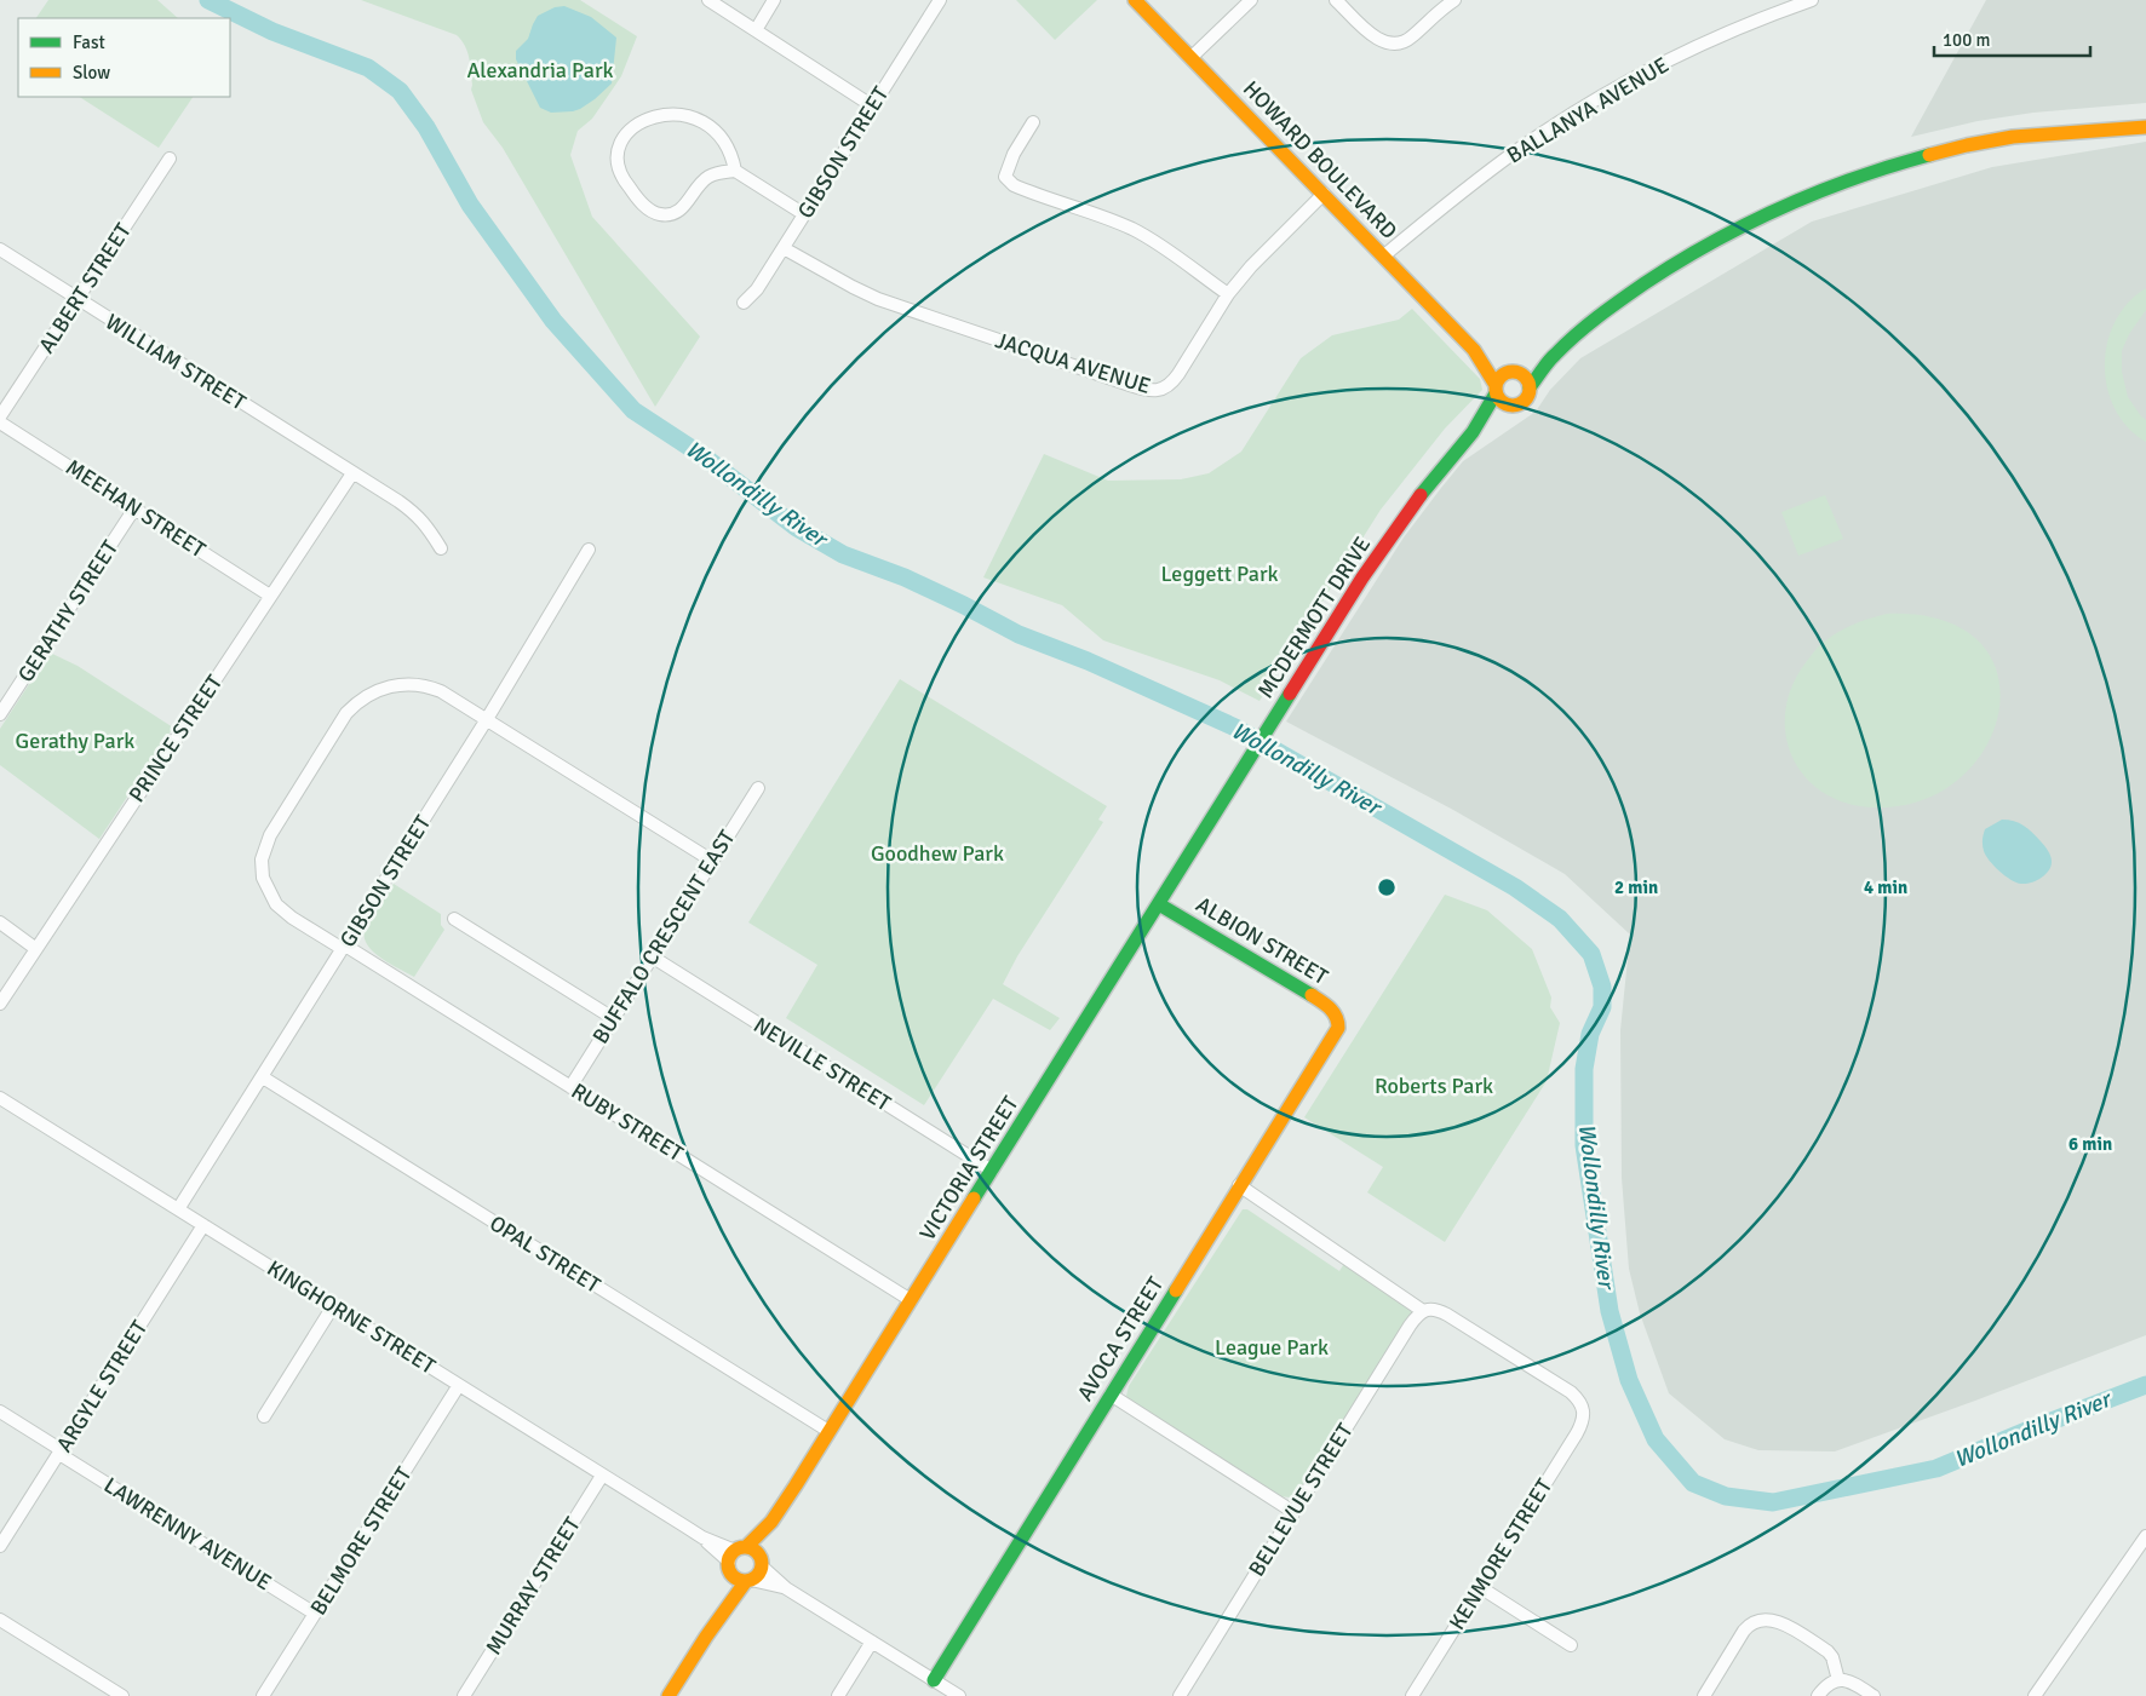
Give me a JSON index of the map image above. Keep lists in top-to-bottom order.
{
  "streets": {
    "main road": [
      "HOWARD BOULEVARD",
      "MCDERMOTT DRIVE",
      "ALBION STREET",
      "VICTORIA STREET",
      "AVOCA STREET"
    ],
    "street": [
      "BALLANYA AVENUE",
      "GIBSON STREET",
      "ALBERT STREET",
      "WILLIAM STREET",
      "JACQUA AVENUE",
      "MEEHAN STREET",
      "GERATHY STREET",
      "PRINCE STREET",
      "BUFFALO CRESCENT EAST",
      "NEVILLE STREET",
      "RUBY STREET",
      "OPAL STREET",
      "KINGHORNE STREET",
      "ARGYLE STREET",
      "BELLEVUE STREET",
      "LAWRENNY AVENUE",
      "BELMORE STREET",
      "KENMORE STREET",
      "MURRAY STREET"
    ]
  },
  "crossings": [
    ["BALLANYA AVENUE", "HOWARD BOULEVARD"],
    ["GIBSON STREET", "JACQUA AVENUE"],
    ["GIBSON STREET", "RUBY STREET"],
    ["GIBSON STREET", "OPAL STREET"],
    ["GIBSON STREET", "KINGHORNE STREET"],
    ["HOWARD BOULEVARD", "JACQUA AVENUE"],
    ["HOWARD BOULEVARD", "MCDERMOTT DRIVE"],
    ["ALBERT STREET", "WILLIAM STREET"],
    ["WILLIAM STREET", "PRINCE STREET"],
    ["MEEHAN STREET", "GERATHY STREET"],
    ["MEEHAN STREET", "PRINCE STREET"],
    ["MCDERMOTT DRIVE", "VICTORIA STREET"],
    ["BUFFALO CRESCENT EAST", "NEVILLE STREET"],
    ["BUFFALO CRESCENT EAST", "RUBY STREET"],
    ["ALBION STREET", "VICTORIA STREET"],
    ["ALBION STREET", "AVOCA STREET"],
    ["NEVILLE STREET", "VICTORIA STREET"],
    ["RUBY STREET", "VICTORIA STREET"],
    ["VICTORIA STREET", "OPAL STREET"],
    ["VICTORIA STREET", "KINGHORNE STREET"],
    ["KINGHORNE STREET", "ARGYLE STREET"],
    ["KINGHORNE STREET", "BELMORE STREET"],
    ["KINGHORNE STREET", "MURRAY STREET"],
    ["ARGYLE STREET", "LAWRENNY AVENUE"],
    ["BELLEVUE STREET", "KENMORE STREET"],
    ["LAWRENNY AVENUE", "BELMORE STREET"]
  ],
  "water": ["Wollondilly River"],
  "parks": [
    "Alexandria Park",
    "Leggett Park",
    "Gerathy Park",
    "Goodhew Park",
    "Roberts Park",
    "League Park"
  ],
  "legend": ["Fast", "Slow"],
  "scale_bar": "100 m",
  "rings": ["2 min", "4 min", "6 min"]
}
